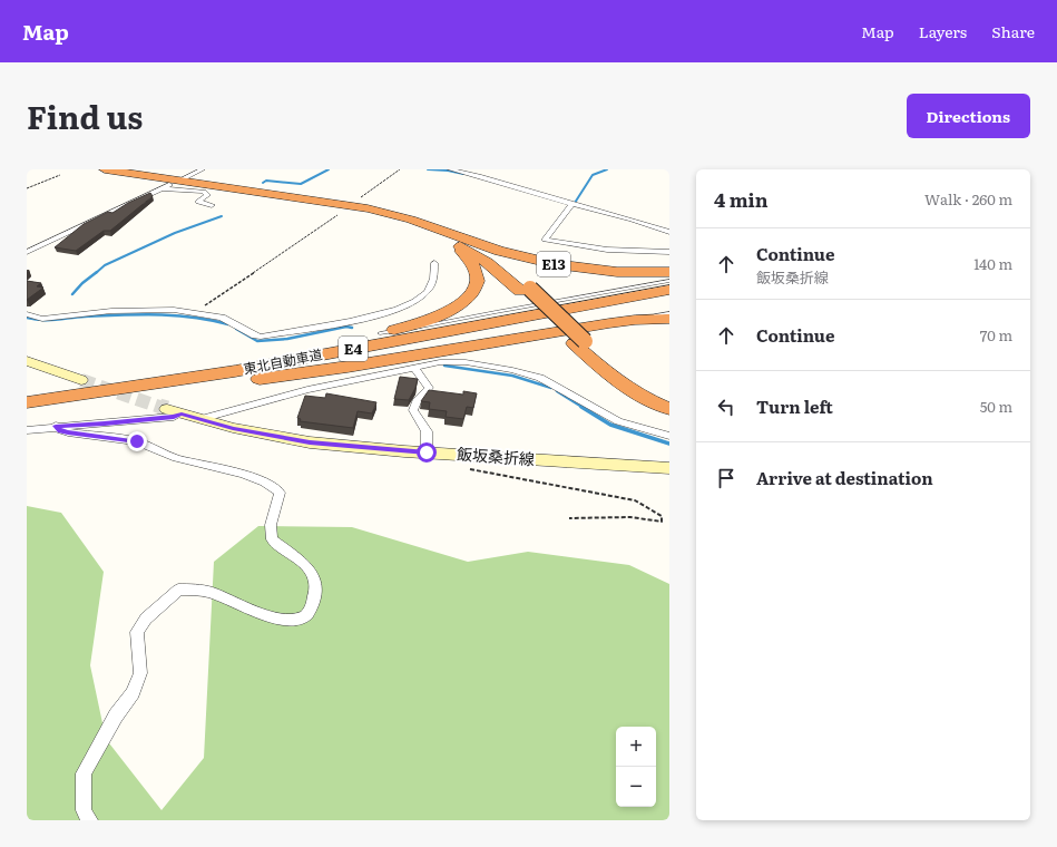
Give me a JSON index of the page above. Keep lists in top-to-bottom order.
{
  "streets": {
    "highway": ["E13", "E4", "東北自動車道"],
    "main road": ["飯坂桑折線"]
  },
  "page": {
    "header": "Map",
    "nav": ["Map", "Layers", "Share"],
    "title": "Find us",
    "buttons": "Directions",
    "heading": ["4 min", "Walk · 260 m"],
    "list": [
      ["Continue", "飯坂桑折線", "140 m"],
      ["Continue", "70 m"],
      ["Turn left", "50 m"],
      "Arrive at destination"
    ],
    "map_buttons": ["+", "−"]
  }
}
